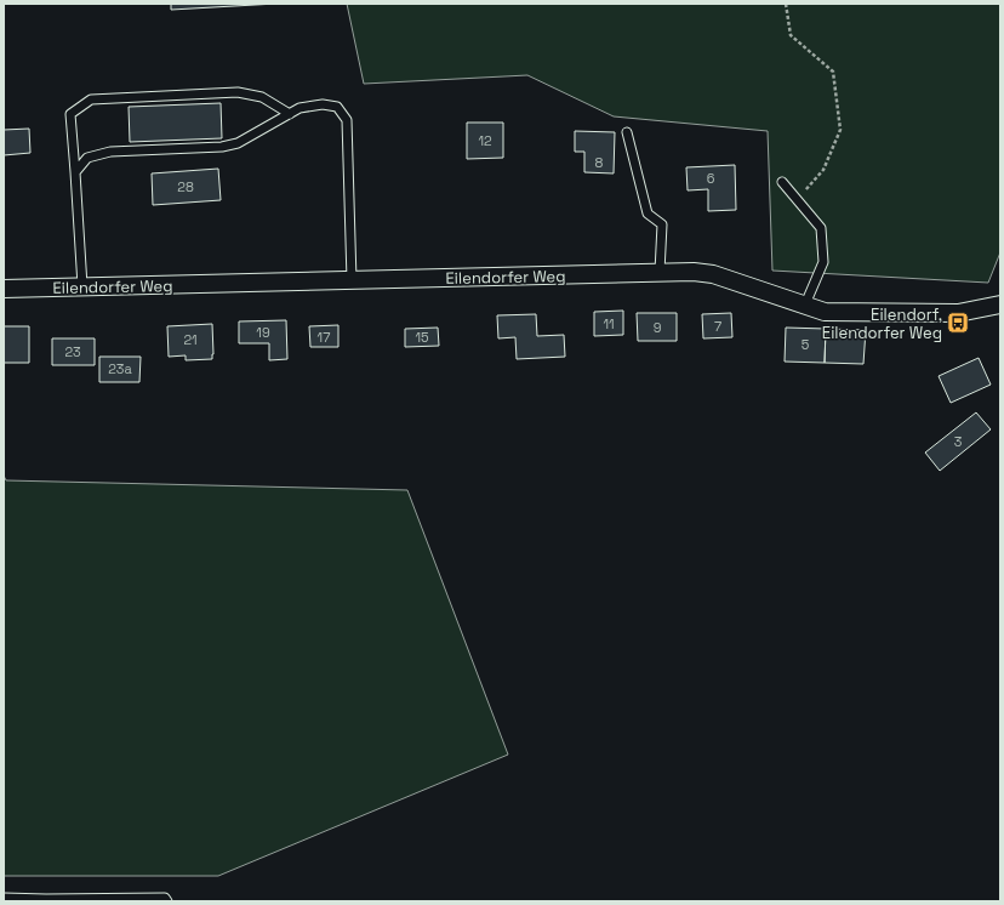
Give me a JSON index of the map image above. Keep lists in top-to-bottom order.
{
  "streets": {
    "street": ["Eilendorfer Weg"]
  },
  "places": {
    "bus stop": ["Eilendorf, Eilendorfer Weg"]
  },
  "house_numbers": [
    "12",
    "8",
    "6",
    "28",
    "11",
    "7",
    "9",
    "19",
    "17",
    "15",
    "21",
    "5",
    "23",
    "23a",
    "3"
  ]
}
